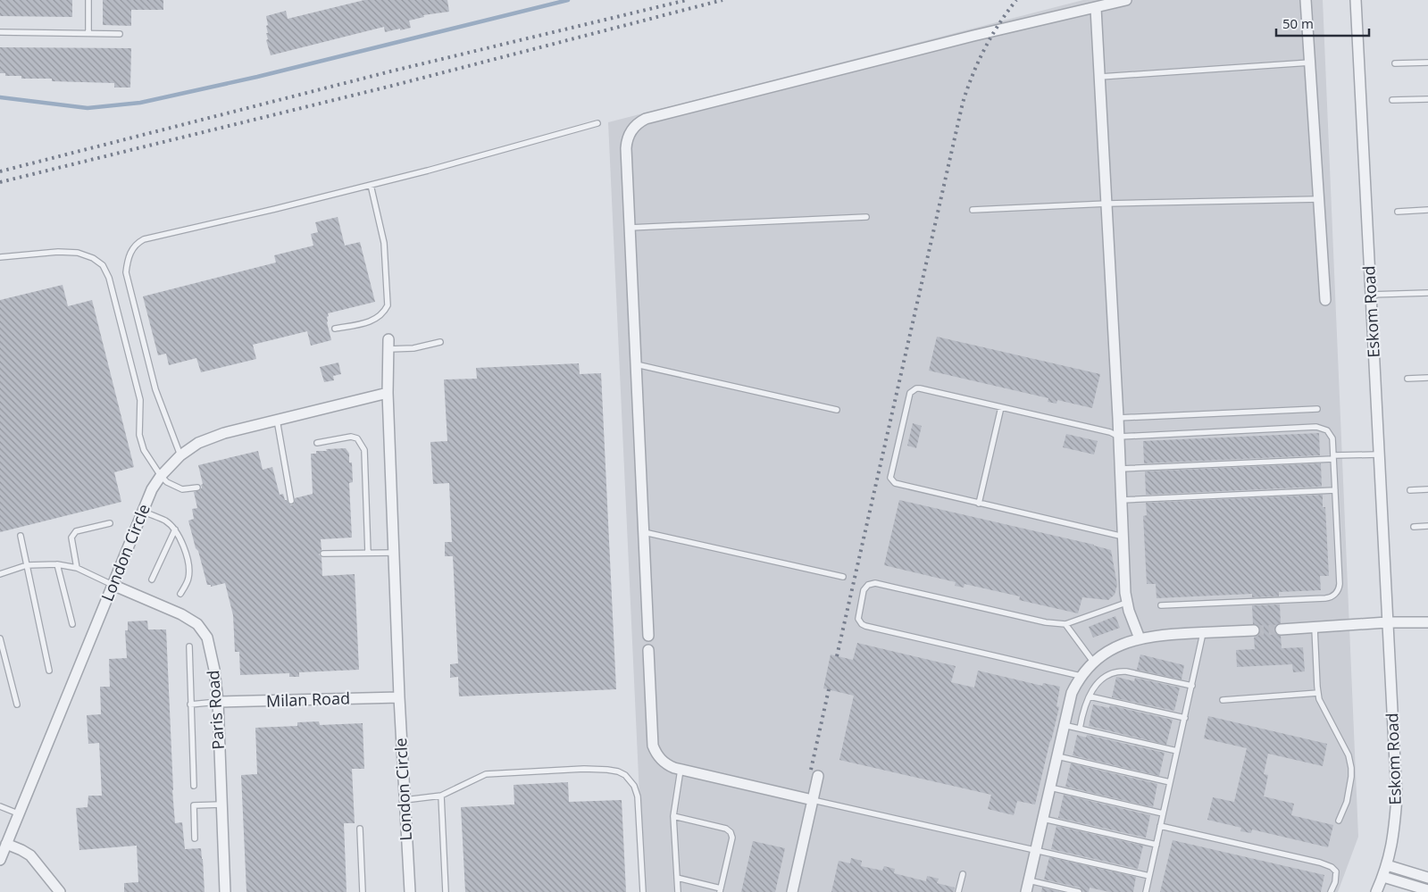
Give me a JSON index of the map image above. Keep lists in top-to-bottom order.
{
  "streets": {
    "street": [
      "Eskom Road",
      "London Circle",
      "Milan Road",
      "Paris Road"
    ]
  },
  "crossings": [
    ["London Circle", "Milan Road"],
    ["London Circle", "Paris Road"],
    ["Milan Road", "Paris Road"]
  ],
  "scale_bar": "50 m"
}
